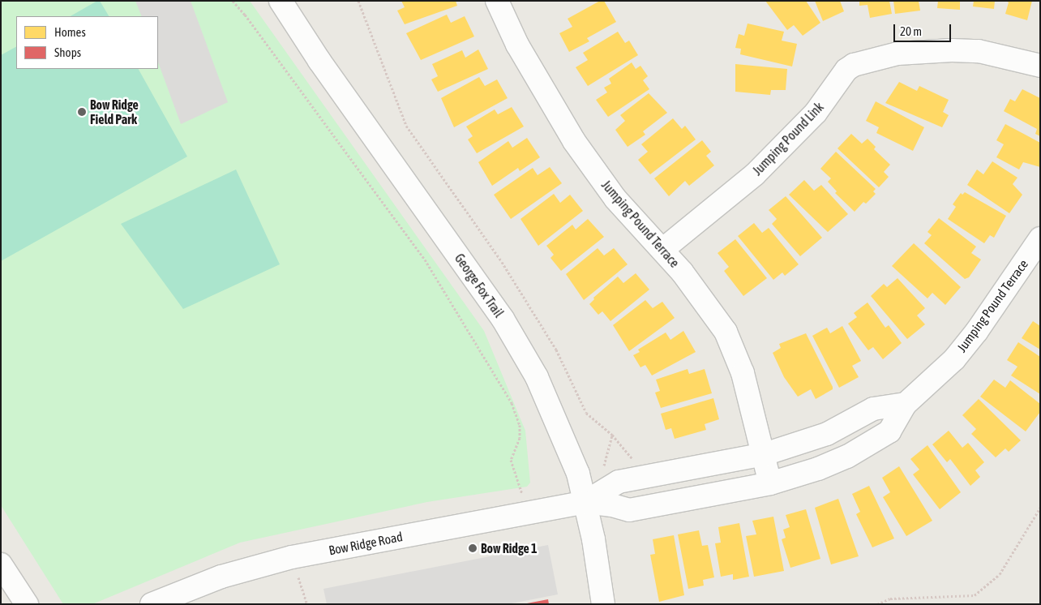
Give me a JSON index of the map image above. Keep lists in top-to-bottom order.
{
  "streets": {
    "street": [
      "Jumping Pound Link",
      "Jumping Pound Terrace",
      "George Fox Trail",
      "Bow Ridge Road"
    ]
  },
  "crossings": [
    ["Jumping Pound Link", "Jumping Pound Terrace"],
    ["Jumping Pound Terrace", "George Fox Trail"],
    ["Jumping Pound Terrace", "Bow Ridge Road"],
    ["George Fox Trail", "Bow Ridge Road"]
  ],
  "places": ["Bow Ridge Field Park", "Bow Ridge 1"],
  "legend": ["Homes", "Shops"],
  "scale_bar": "20 m"
}
